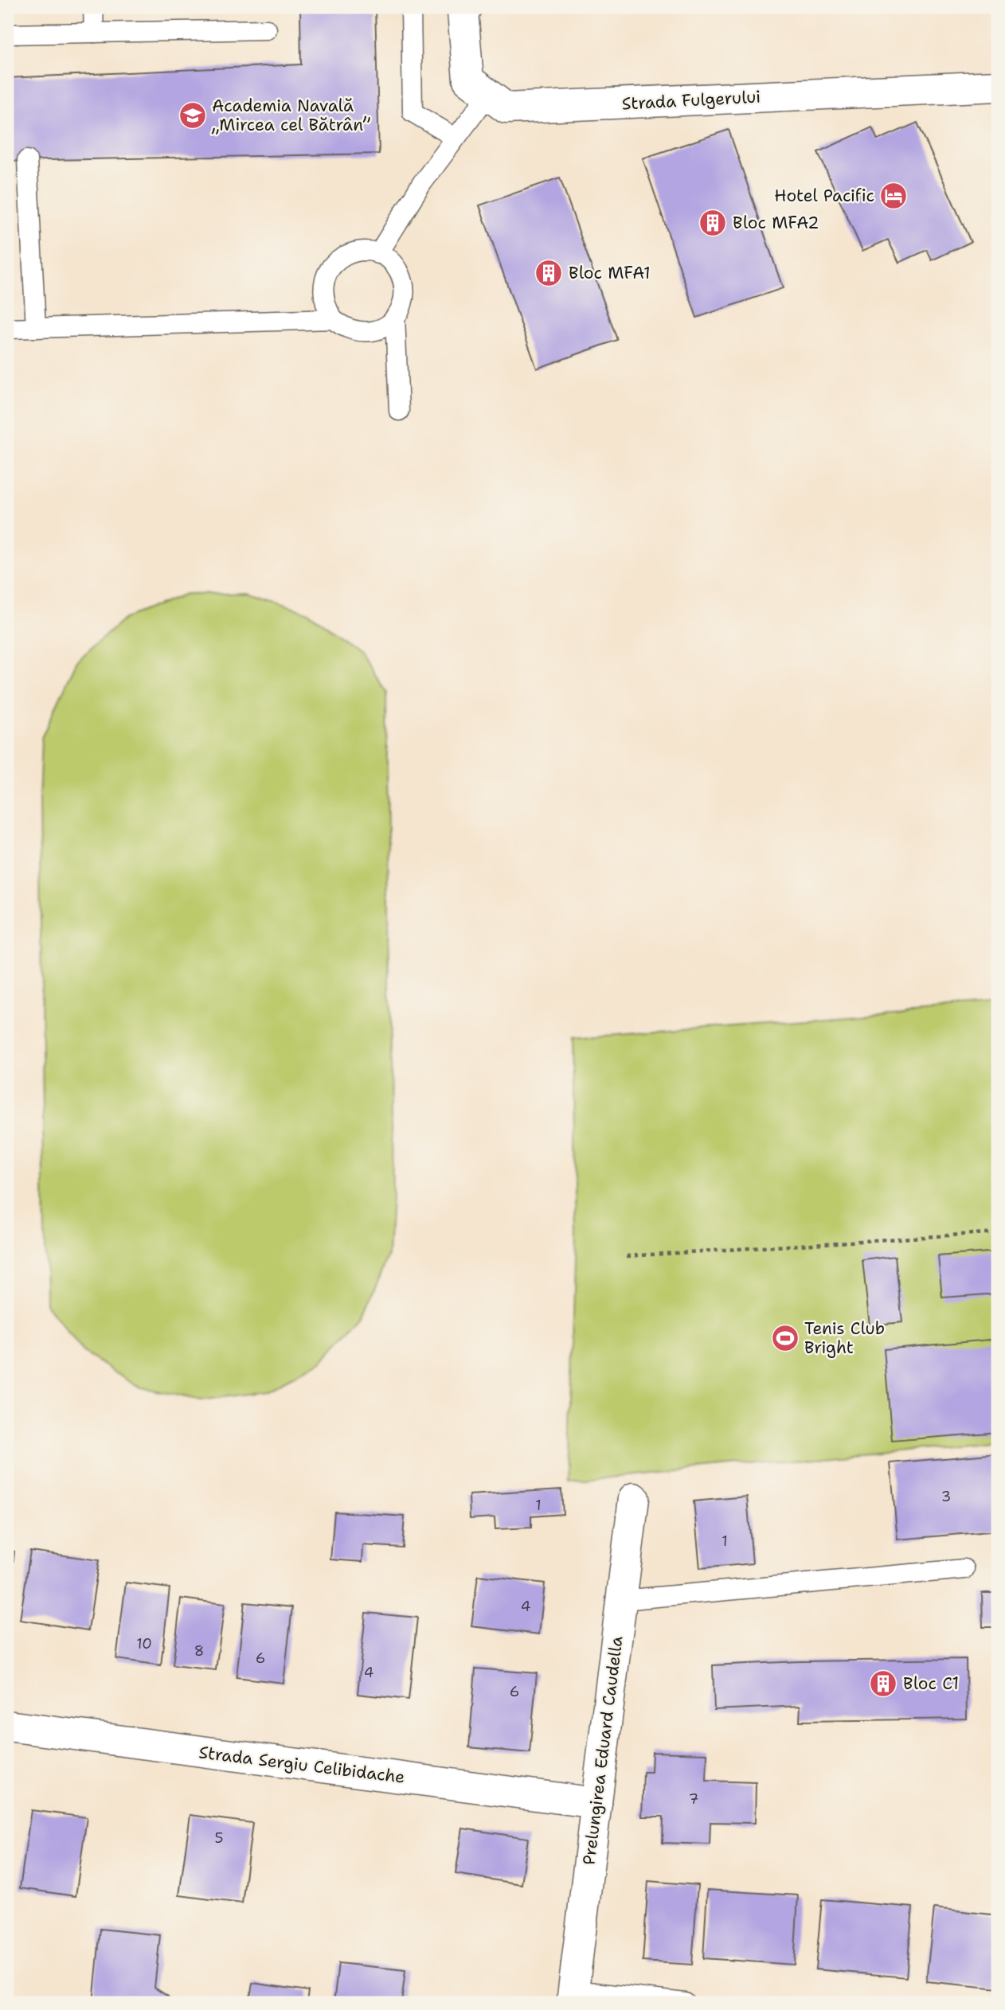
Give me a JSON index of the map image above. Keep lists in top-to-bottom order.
{
  "streets": {
    "street": ["Strada Fulgerului", "Prelungirea Eduard Caudella", "Strada Sergiu Celibidache"]
  },
  "crossings": [
    ["Prelungirea Eduard Caudella", "Strada Sergiu Celibidache"]
  ],
  "places": {
    "school or university": ["Academia Navală „Mircea cel Bătrân”"],
    "hotel": ["Hotel Pacific"],
    "building": ["Bloc MFA2", "Bloc MFA1", "Bloc C1"],
    "sports": ["Tenis Club Bright"]
  },
  "house_numbers": [
    "3",
    "1",
    "1",
    "4",
    "10",
    "8",
    "6",
    "4",
    "6",
    "7",
    "5"
  ]
}
